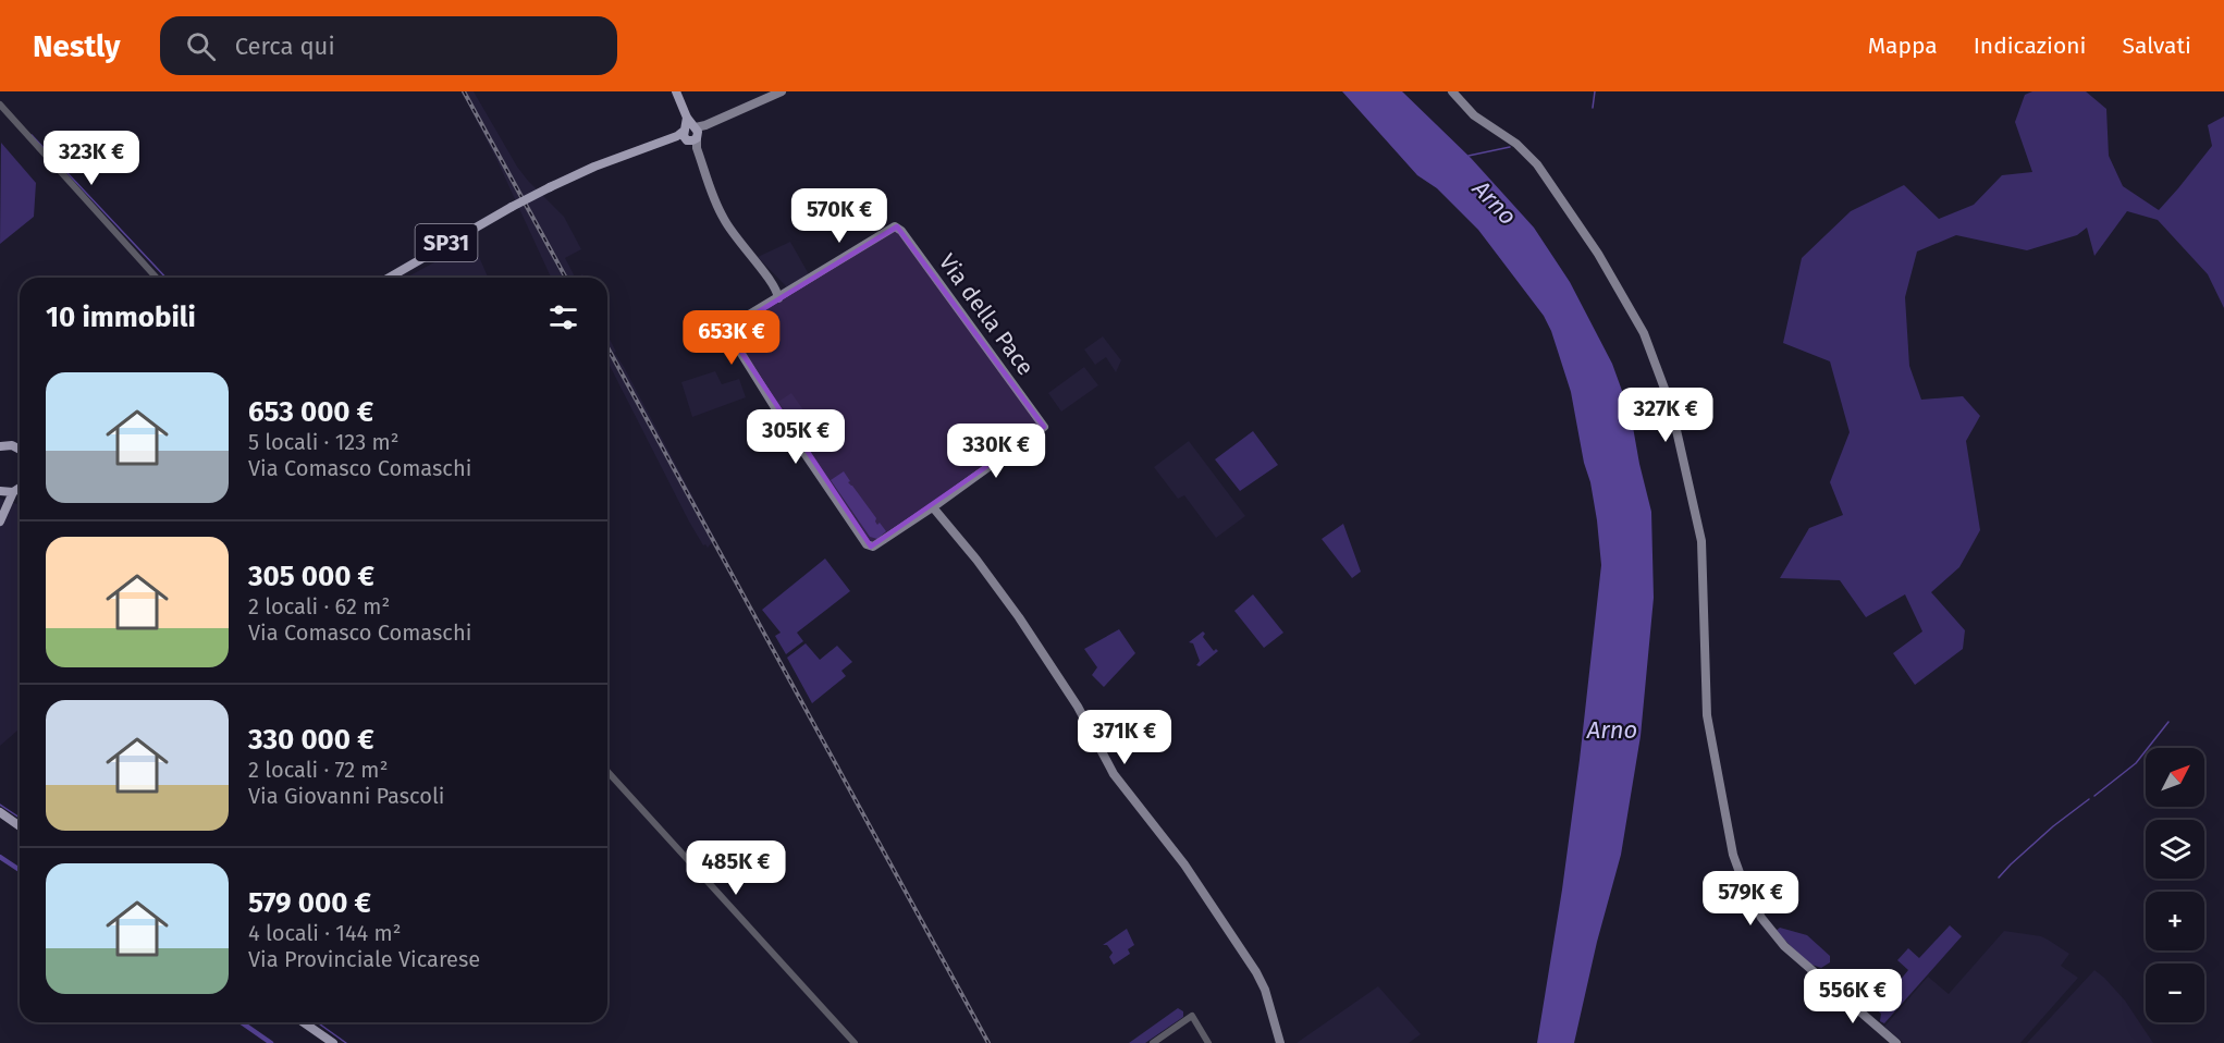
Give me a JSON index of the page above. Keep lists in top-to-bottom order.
{
  "streets": {
    "main road": ["SP31", "Via della Pace"]
  },
  "water": ["Arno"],
  "north": "top right",
  "page": {
    "header": "Nestly",
    "search": "Cerca qui",
    "nav": ["Mappa", "Indicazioni", "Salvati"],
    "price": [
      "323K €",
      "570K €",
      "653K €",
      "327K €",
      "305K €",
      "330K €",
      "371K €",
      "485K €",
      "579K €",
      "556K €"
    ],
    "heading": "10 immobili",
    "list": [
      {
        "name": "653 000 €",
        "note": "5 locali · 123 m² · Via Comasco Comaschi"
      },
      {
        "name": "305 000 €",
        "note": "2 locali · 62 m² · Via Comasco Comaschi"
      },
      {
        "name": "330 000 €",
        "note": "2 locali · 72 m² · Via Giovanni Pascoli"
      },
      {
        "name": "579 000 €",
        "note": "4 locali · 144 m² · Via Provinciale Vicarese"
      }
    ],
    "map_buttons": ["+", "−"]
  }
}
